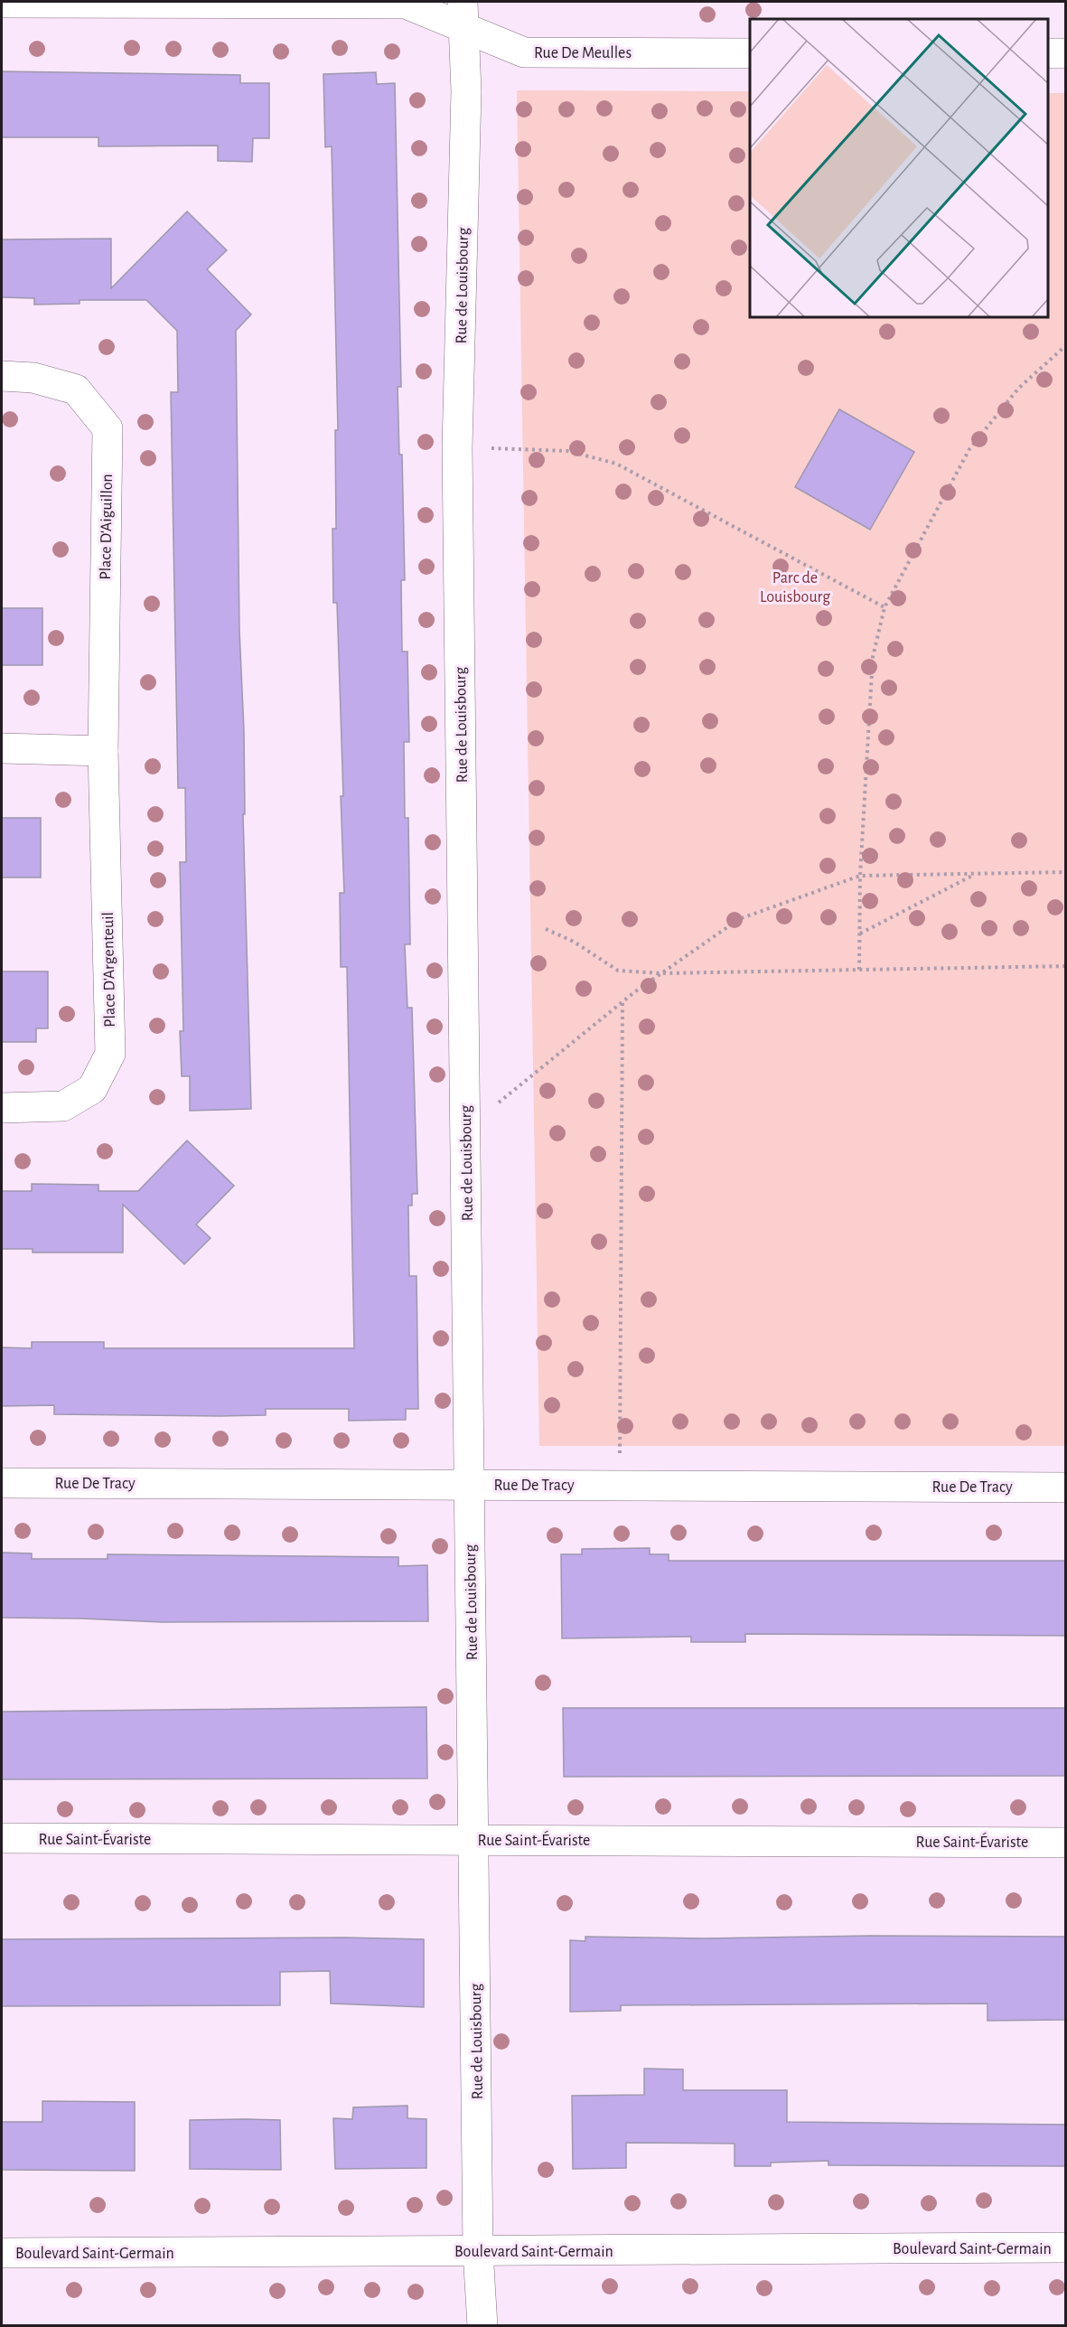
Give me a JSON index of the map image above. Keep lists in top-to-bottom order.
{
  "streets": {
    "street": [
      "Rue De Meulles",
      "Rue de Louisbourg",
      "Place D'Aiguillon",
      "Place D'Argenteuil",
      "Rue De Tracy",
      "Rue Saint-Évariste",
      "Boulevard Saint-Germain"
    ]
  },
  "crossings": [
    ["Rue De Meulles", "Rue de Louisbourg"],
    ["Rue de Louisbourg", "Rue De Tracy"],
    ["Rue de Louisbourg", "Rue Saint-Évariste"],
    ["Rue de Louisbourg", "Boulevard Saint-Germain"],
    ["Place D'Aiguillon", "Place D'Argenteuil"]
  ],
  "parks": ["Parc de Louisbourg"]
}
